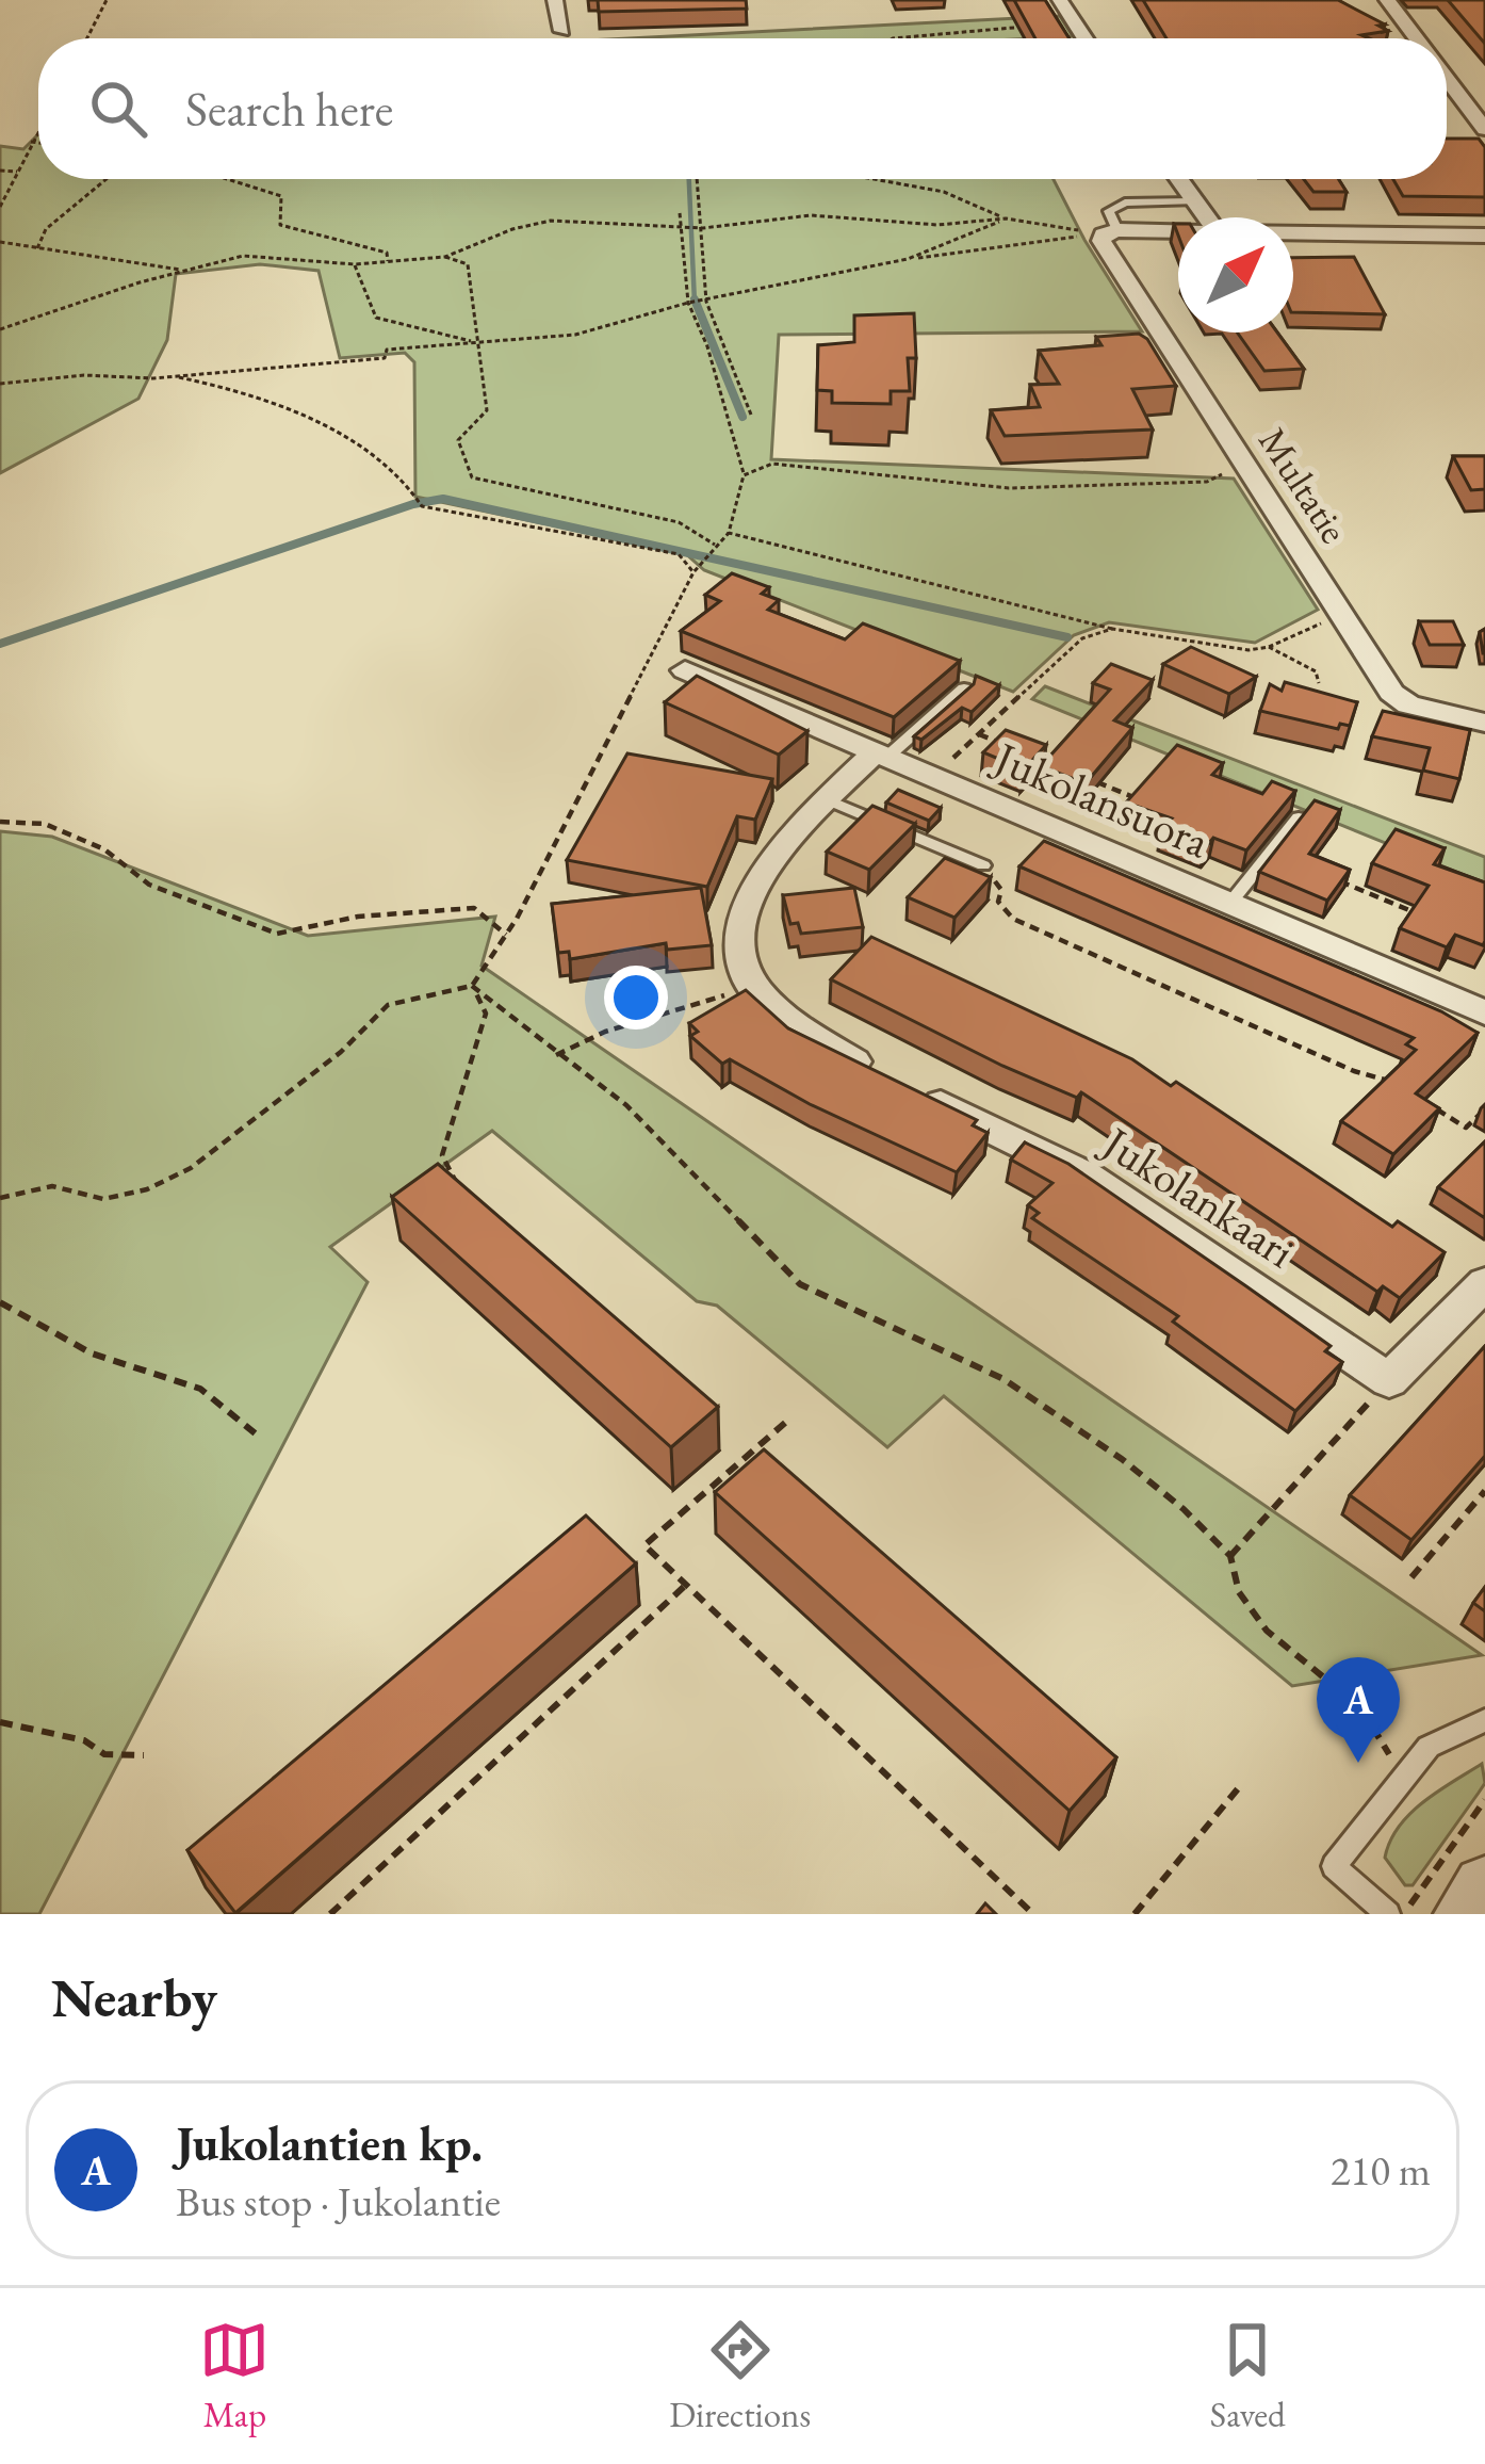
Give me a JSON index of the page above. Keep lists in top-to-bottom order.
{
  "streets": {
    "street": ["Multatie", "Jukolansuora", "Jukolankaari"]
  },
  "north": "top right",
  "page": {
    "search": "Search here",
    "pins": "A",
    "heading": "Nearby",
    "list": [
      {
        "mark": "A",
        "name": "Jukolantien kp.",
        "note": "Bus stop · Jukolantie",
        "value": "210 m"
      }
    ],
    "nav": ["Map", "Directions", "Saved"]
  }
}
